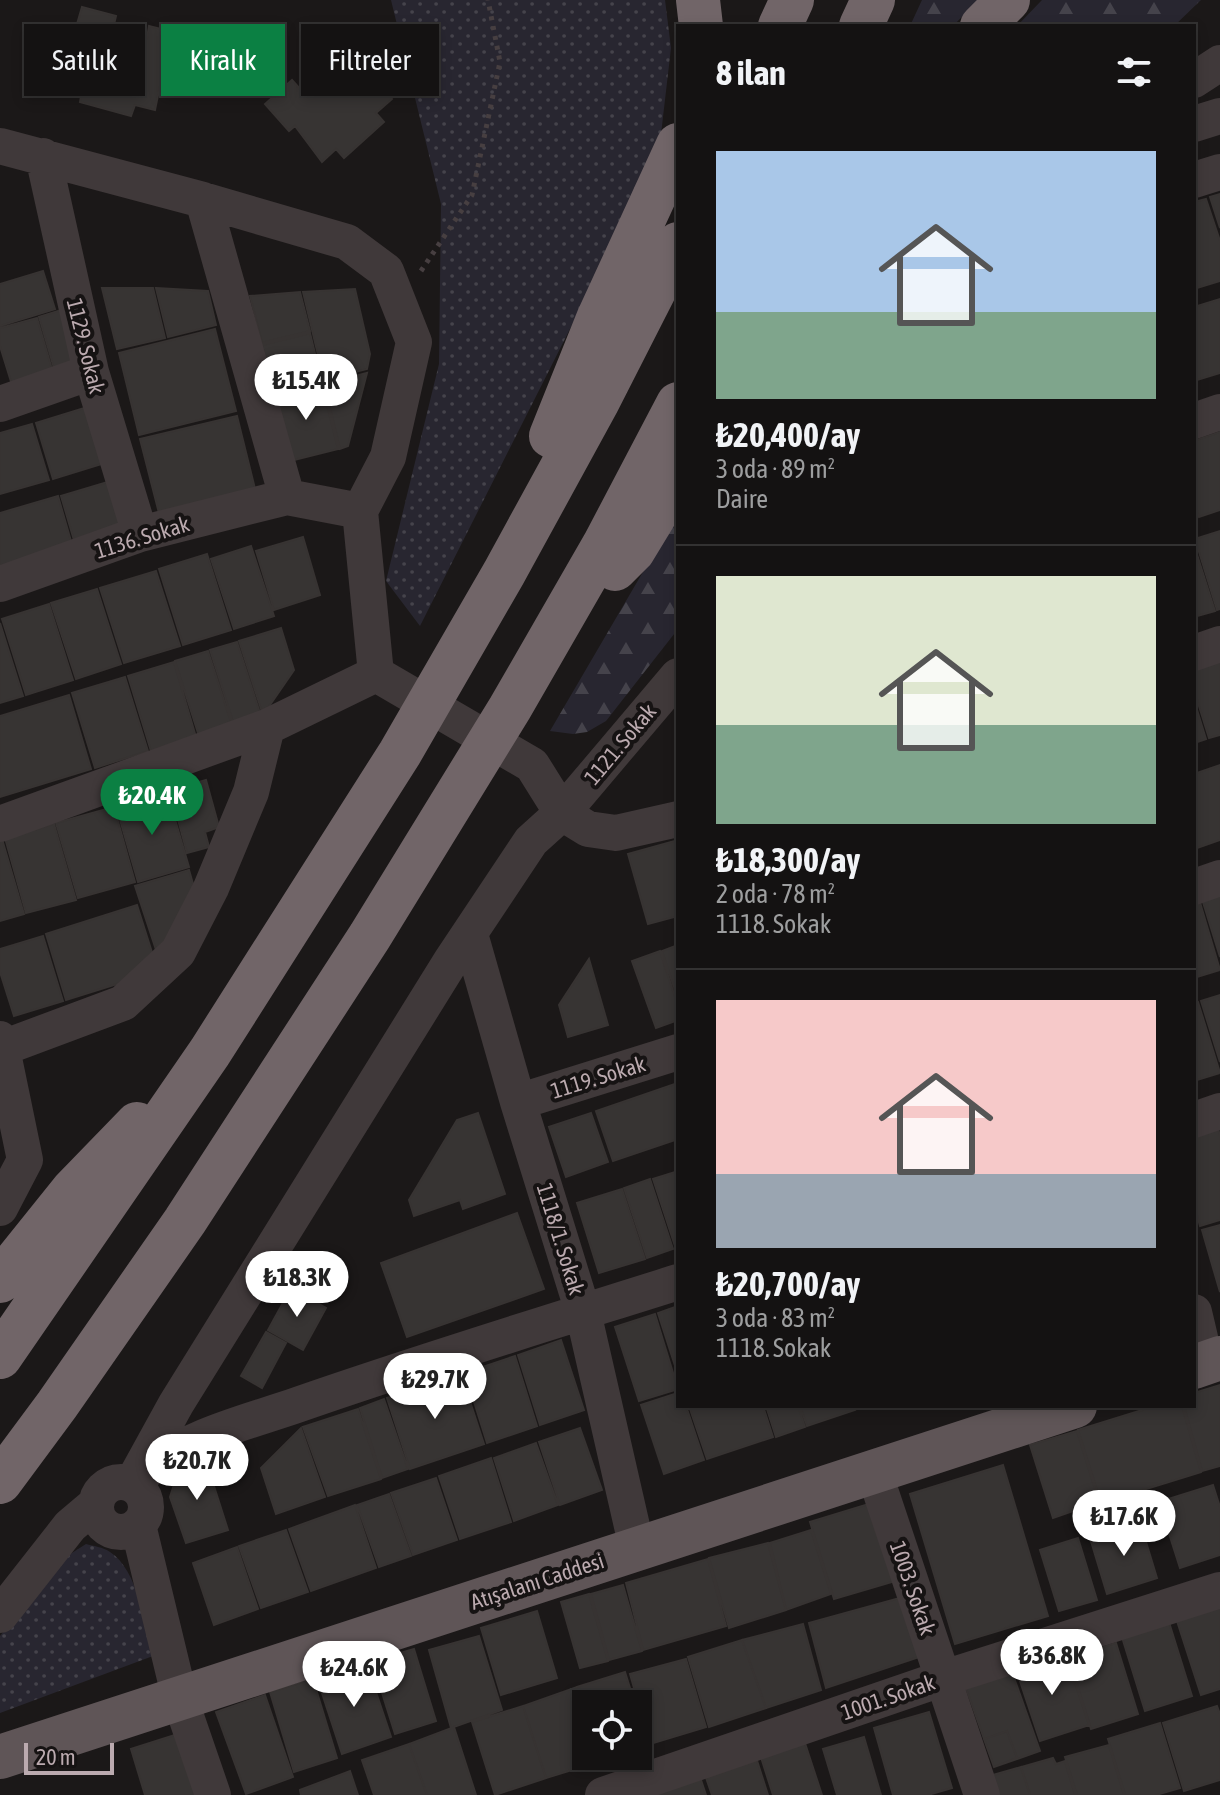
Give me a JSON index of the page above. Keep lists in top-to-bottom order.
{
  "streets": {
    "main road": ["Atışalanı Caddesi"],
    "street": [
      "1129. Sokak",
      "1136. Sokak",
      "1121. Sokak",
      "1119. Sokak",
      "1118/1. Sokak",
      "1003. Sokak",
      "1001. Sokak"
    ]
  },
  "crossings": [
    ["1129. Sokak", "1136. Sokak"],
    ["1121. Sokak", "1118/1. Sokak"],
    ["1119. Sokak", "1118/1. Sokak"],
    ["1118/1. Sokak", "Atışalanı Caddesi"],
    ["Atışalanı Caddesi", "1003. Sokak"],
    ["1003. Sokak", "1001. Sokak"]
  ],
  "scale_bar": "20 m",
  "page": {
    "chip": ["Satılık", "Kiralık", "Filtreler"],
    "heading": "8 ilan",
    "list": [
      {
        "name": "₺20,400/ay",
        "note": "3 oda · 89 m² · Daire"
      },
      {
        "name": "₺18,300/ay",
        "note": "2 oda · 78 m² · 1118. Sokak"
      },
      {
        "name": "₺20,700/ay",
        "note": "3 oda · 83 m² · 1118. Sokak"
      }
    ],
    "price": [
      "₺15.4K",
      "₺20.4K",
      "₺18.3K",
      "₺29.7K",
      "₺20.7K",
      "₺17.6K",
      "₺36.8K",
      "₺24.6K"
    ],
    "scale": "20 m"
  }
}
